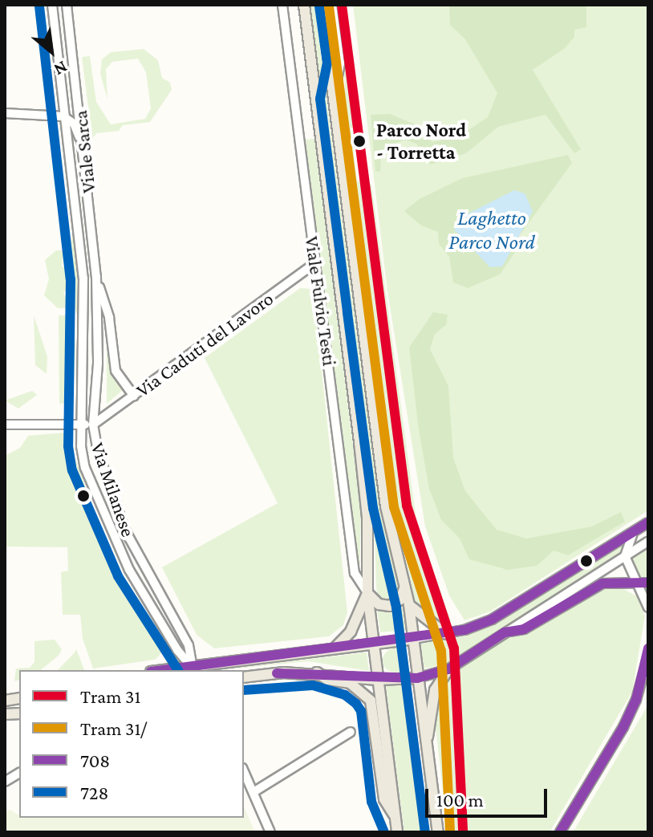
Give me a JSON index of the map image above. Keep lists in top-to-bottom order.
{
  "streets": {
    "main road": ["Viale Fulvio Testi"],
    "street": ["Viale Sarca", "Via Caduti del Lavoro", "Via Milanese"]
  },
  "crossings": [
    ["Viale Sarca", "Via Milanese"],
    ["Viale Fulvio Testi", "Via Caduti del Lavoro"],
    ["Via Caduti del Lavoro", "Via Milanese"]
  ],
  "water": ["Laghetto Parco Nord"],
  "places": ["Parco Nord - Torretta"],
  "lines": [
    "tram line 31",
    "tram line 31/",
    "transit line 728",
    "transit line 708"
  ],
  "legend": [
    "Tram 31",
    "Tram 31/",
    "708",
    "728"
  ],
  "scale_bar": "100 m",
  "north": "bottom right"
}
